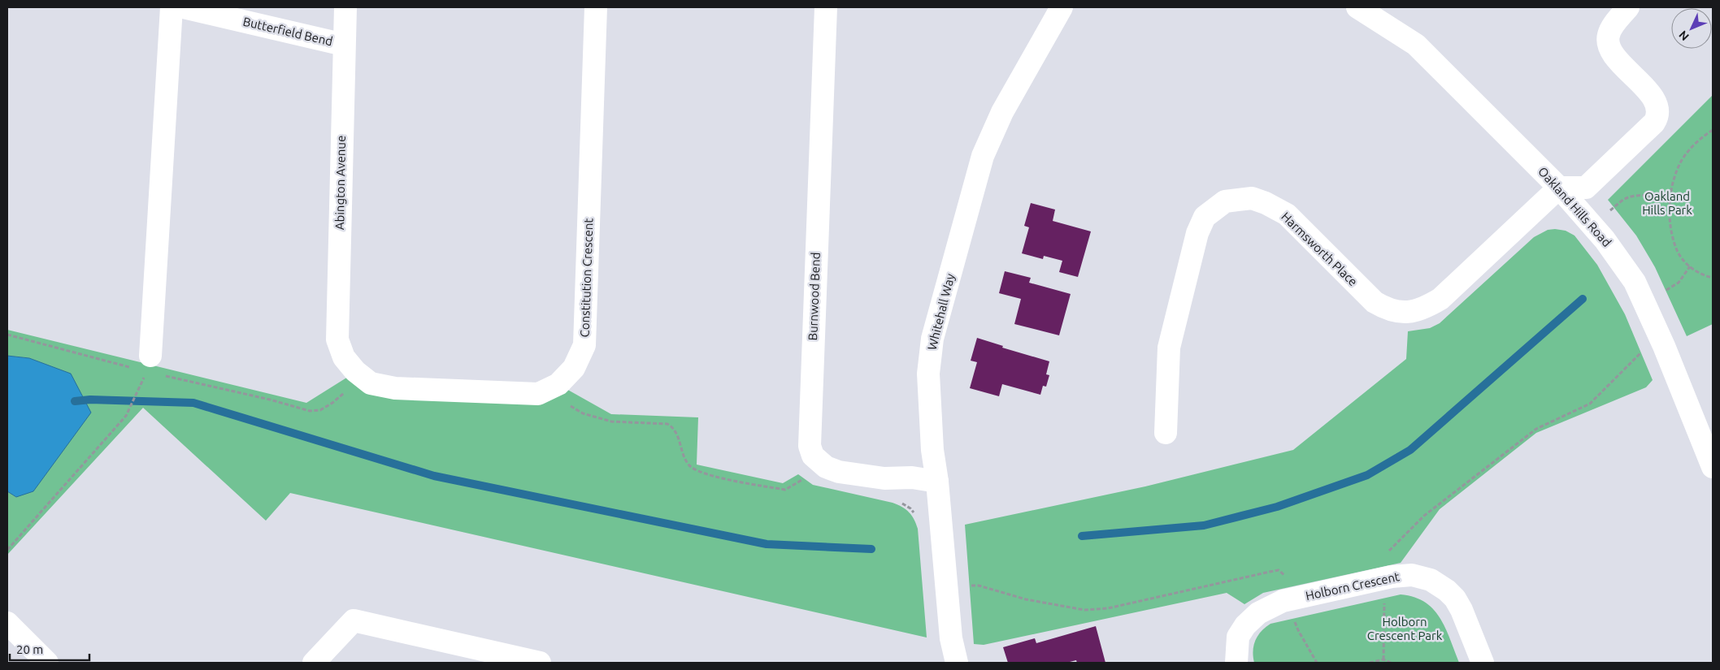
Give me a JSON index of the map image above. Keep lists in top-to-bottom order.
{
  "streets": {
    "street": [
      "Butterfield Bend",
      "Abington Avenue",
      "Oakland Hills Road",
      "Harmsworth Place",
      "Constitution Crescent",
      "Burnwood Bend",
      "Whitehall Way",
      "Holborn Crescent"
    ]
  },
  "crossings": [
    ["Butterfield Bend", "Abington Avenue"],
    ["Abington Avenue", "Constitution Crescent"],
    ["Oakland Hills Road", "Harmsworth Place"],
    ["Burnwood Bend", "Whitehall Way"]
  ],
  "parks": ["Oakland Hills Park", "Holborn Crescent Park"],
  "scale_bar": "20 m",
  "north": "bottom left"
}
